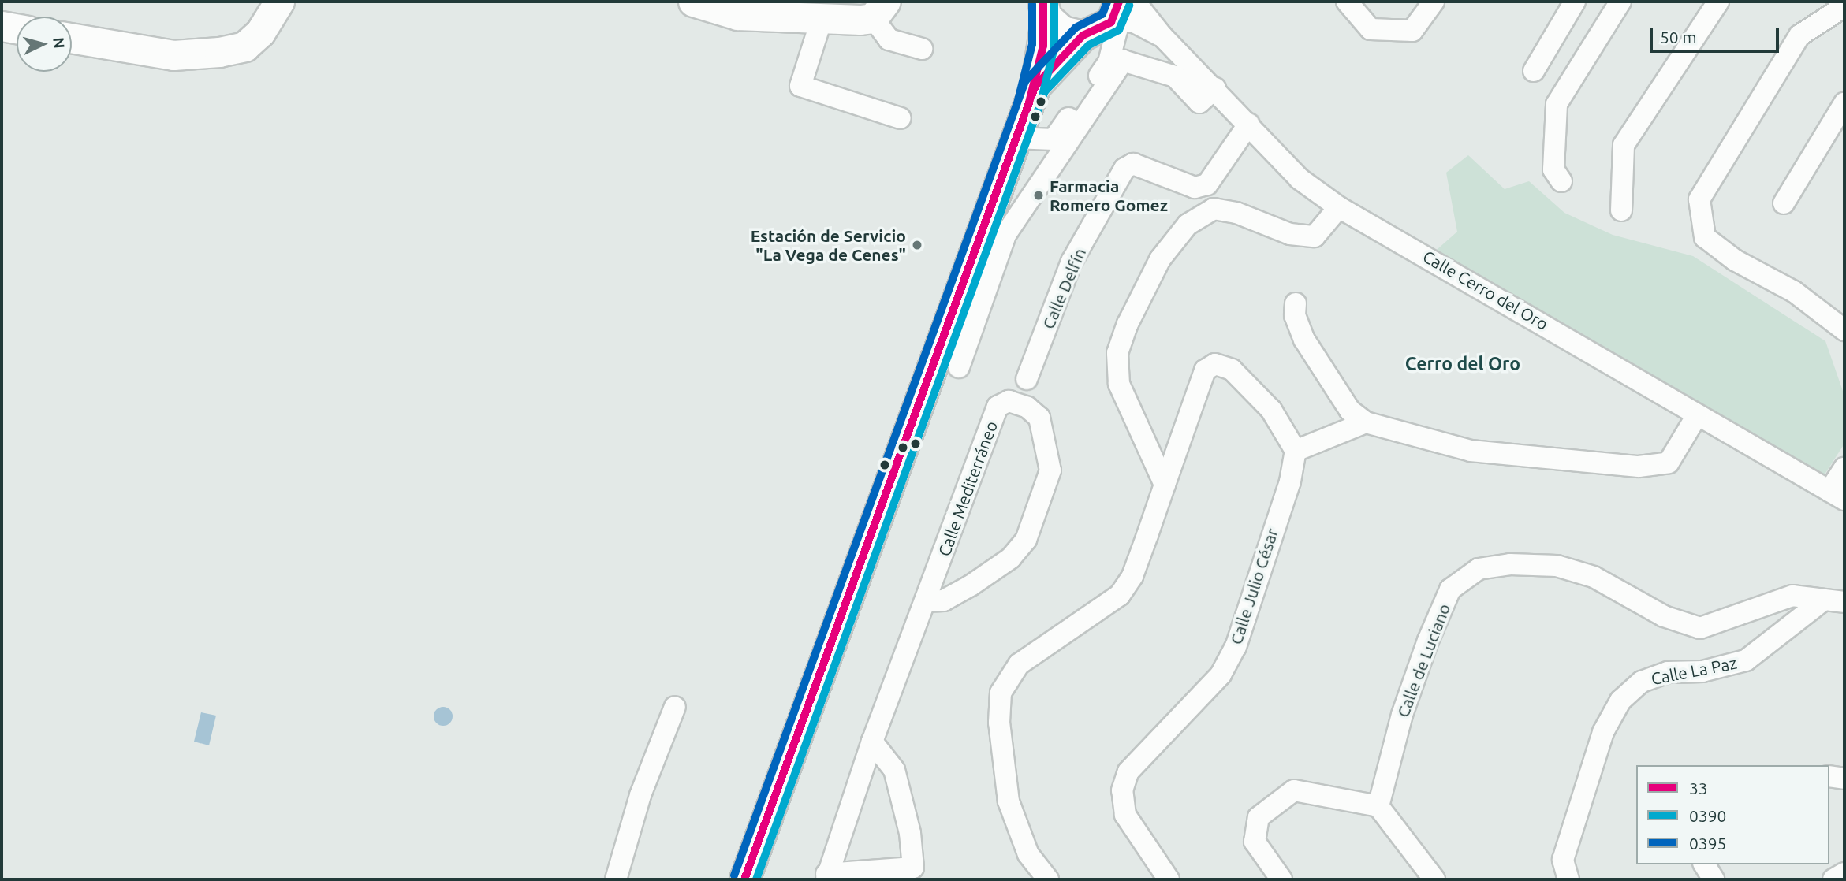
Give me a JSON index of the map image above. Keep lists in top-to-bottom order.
{
  "streets": {
    "street": [
      "Calle Delfín",
      "Calle Cerro del Oro",
      "Calle Mediterráneo",
      "Calle Julio César",
      "Calle de Luciano",
      "Calle La Paz"
    ]
  },
  "crossings": [
    ["Calle Delfín", "Calle Cerro del Oro"],
    ["Calle de Luciano", "Calle La Paz"]
  ],
  "districts": ["Cerro del Oro"],
  "places": ["Farmacia Romero Gomez", "Estación de Servicio \"La Vega de Cenes\""],
  "lines": ["transit line 33", "transit line 0390", "transit line 0395"],
  "legend": ["33", "0390", "0395"],
  "scale_bar": "50 m",
  "north": "right"
}
